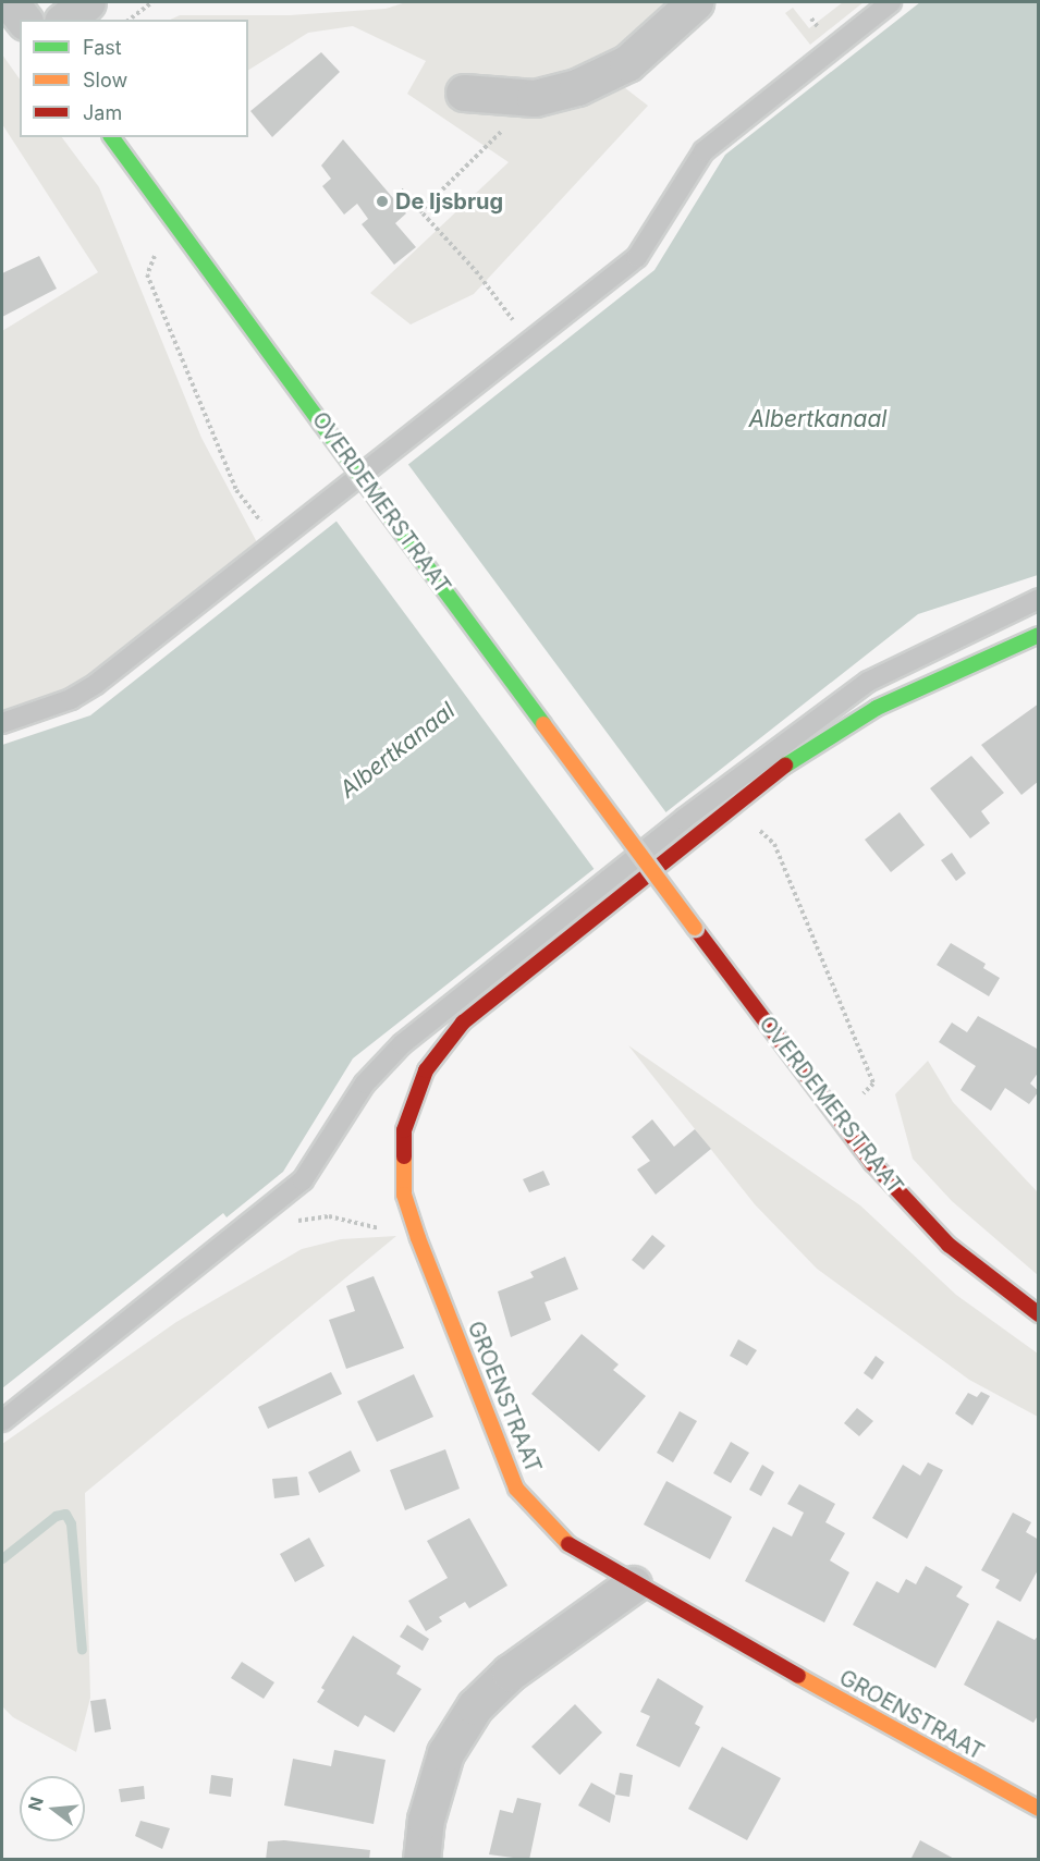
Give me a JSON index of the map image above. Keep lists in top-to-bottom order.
{
  "streets": {
    "street": ["OVERDEMERSTRAAT", "GROENSTRAAT"]
  },
  "water": ["Albertkanaal"],
  "places": ["De Ijsbrug"],
  "legend": ["Fast", "Slow", "Jam"],
  "north": "left"
}
